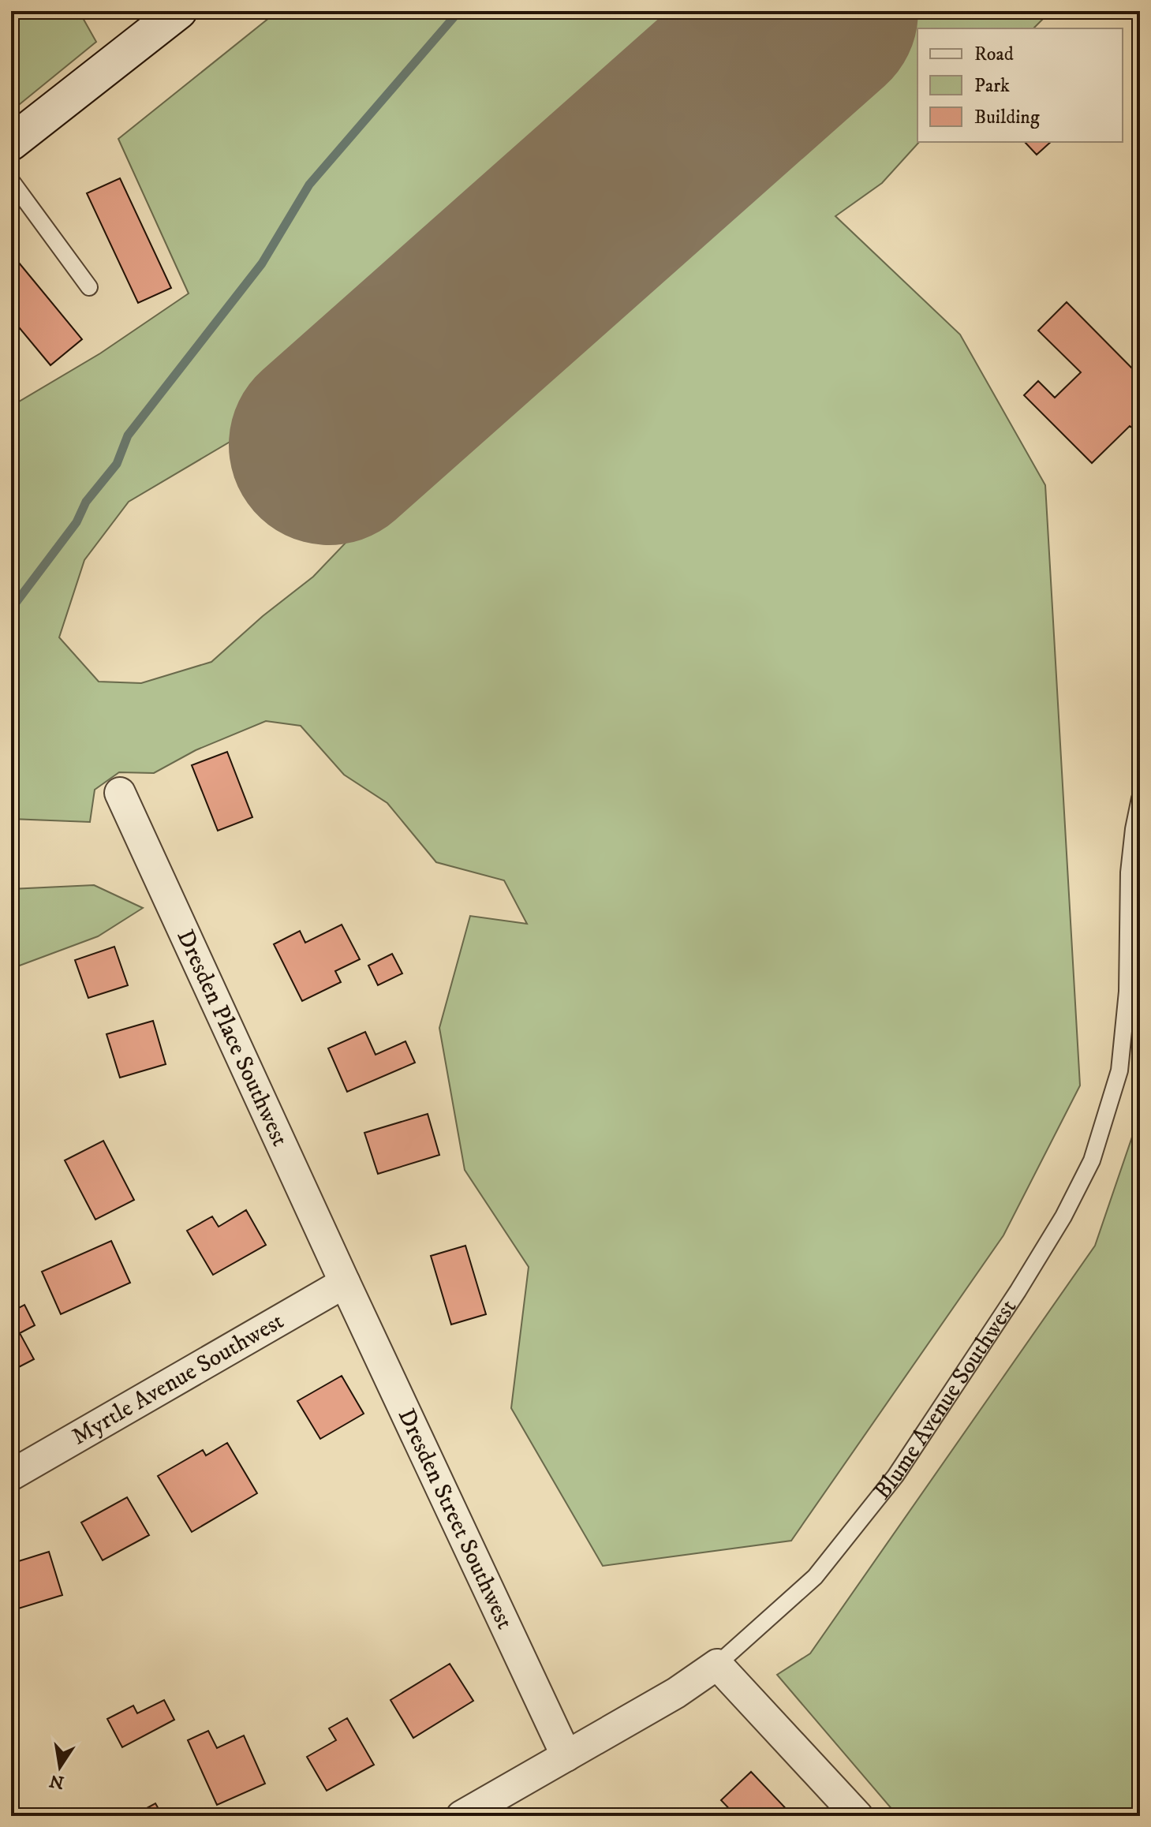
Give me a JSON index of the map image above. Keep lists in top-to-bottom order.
{
  "streets": {
    "street": [
      "Dresden Place Southwest",
      "Myrtle Avenue Southwest",
      "Blume Avenue Southwest",
      "Dresden Street Southwest"
    ]
  },
  "crossings": [
    ["Dresden Place Southwest", "Myrtle Avenue Southwest"],
    ["Dresden Place Southwest", "Dresden Street Southwest"],
    ["Myrtle Avenue Southwest", "Dresden Street Southwest"],
    ["Blume Avenue Southwest", "Dresden Street Southwest"]
  ],
  "legend": ["Road", "Park", "Building"],
  "north": "bottom"
}
